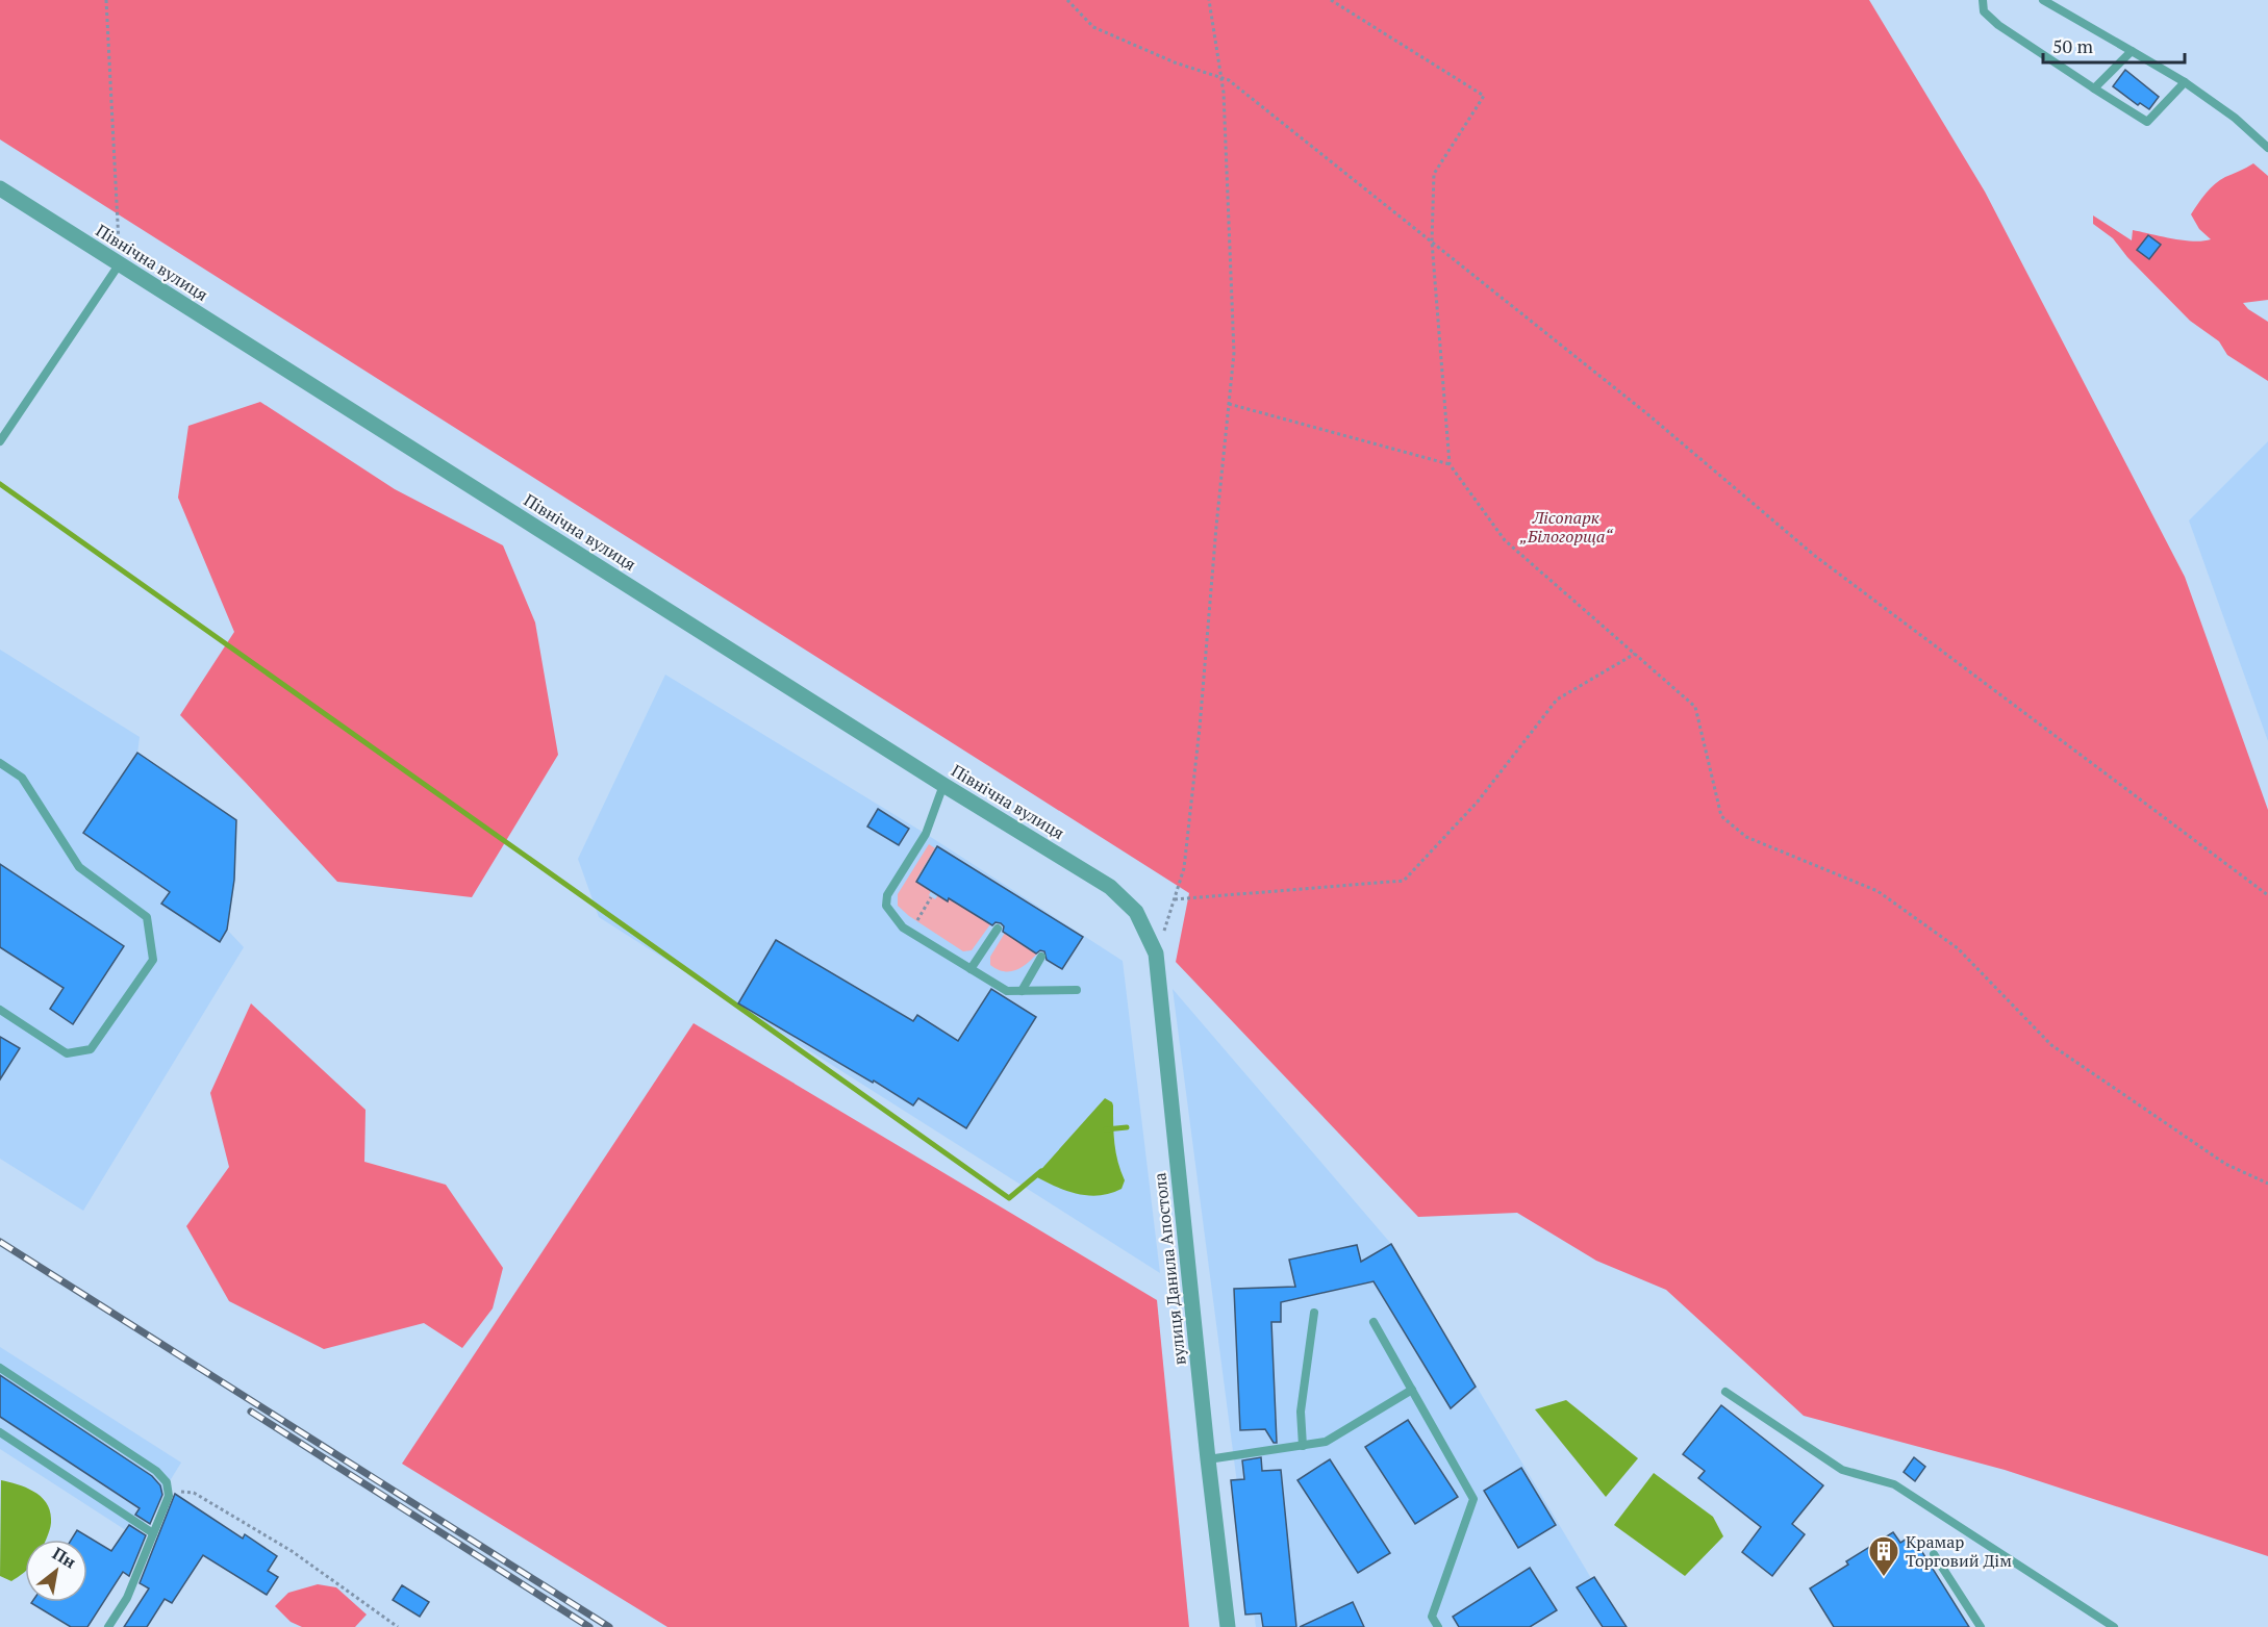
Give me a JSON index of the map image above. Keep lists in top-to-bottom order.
{
  "streets": {
    "street": ["Північна вулиця", "вулиця Данила Апостола"]
  },
  "crossings": [
    ["Північна вулиця", "вулиця Данила Апостола"]
  ],
  "parks": ["Лісопарк „Білогорща“"],
  "places": {
    "building": ["Крамар Торговий Дім"]
  },
  "scale_bar": "50 m",
  "north": "top right"
}
